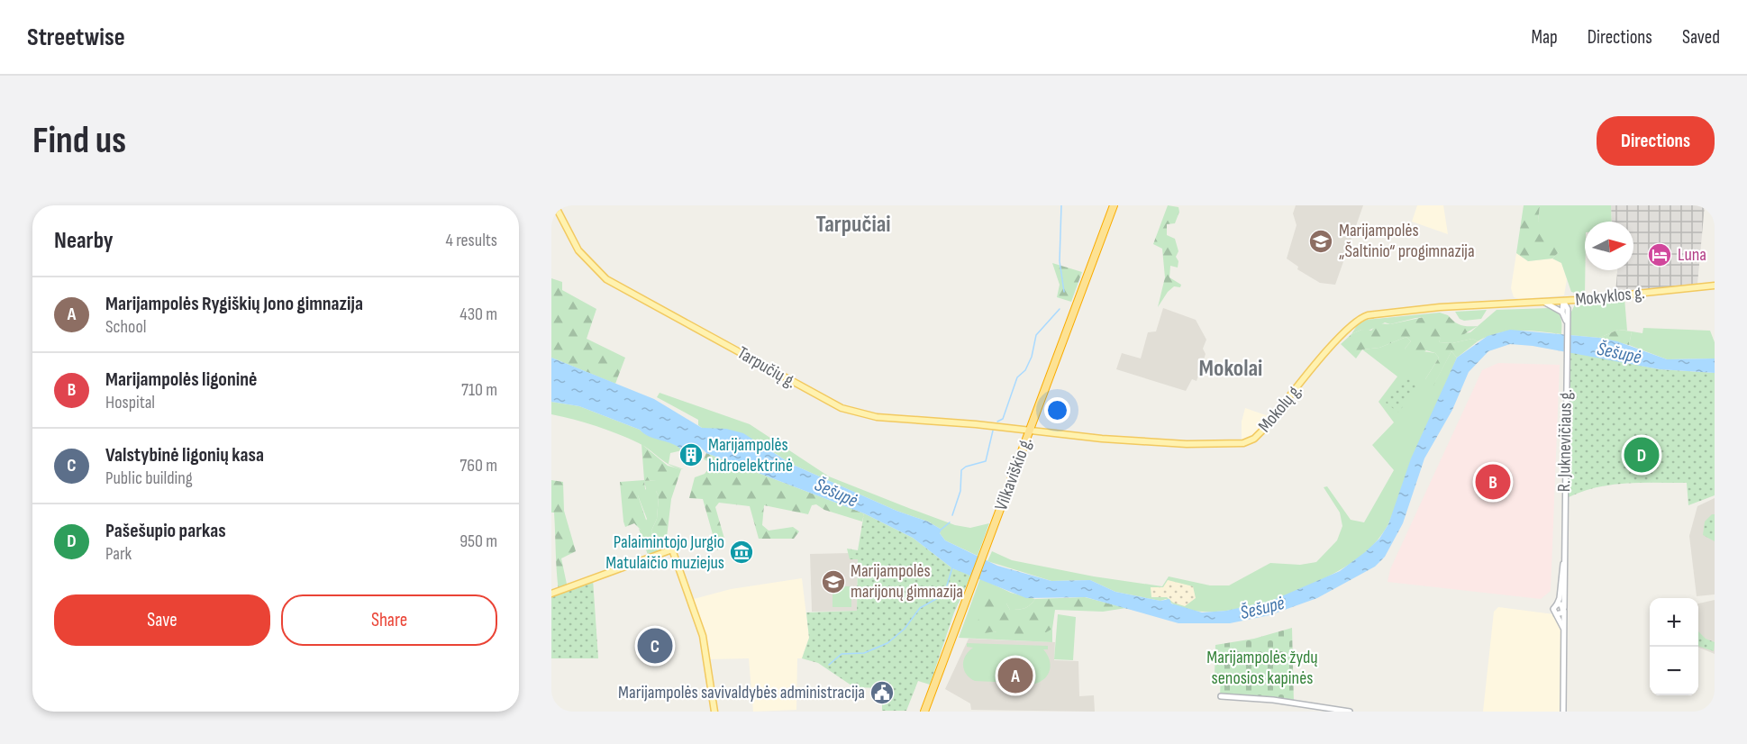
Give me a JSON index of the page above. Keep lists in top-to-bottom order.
{
  "streets": {
    "highway": ["Vilkaviškio g."],
    "main road": ["Mokyklos g.", "Tarpučių g.", "Mokolų g."],
    "street": ["R. Juknevičiaus g."]
  },
  "crossings": [
    ["Mokyklos g.", "Mokolų g."],
    ["Mokyklos g.", "R. Juknevičiaus g."],
    ["Tarpučių g.", "Mokolų g."],
    ["Tarpučių g.", "Vilkaviškio g."],
    ["Mokolų g.", "Vilkaviškio g."]
  ],
  "districts": ["Tarpučiai", "Mokolai"],
  "water": ["Šešupė"],
  "parks": ["Marijampolės žydų senosios kapinės"],
  "places": {
    "school or university": ["Marijampolės „Šaltinio“ progimnazija", "Marijampolės marijonų gimnazija"],
    "hotel": ["Luna"],
    "building": ["Marijampolės hidroelektrinė"],
    "museum": ["Palaimintojo Jurgio Matulaičio muziejus"],
    "public building": ["Marijampolės savivaldybės administracija"]
  },
  "north": "right",
  "page": {
    "header": "Streetwise",
    "nav": ["Map", "Directions", "Saved"],
    "buttons": [
      "Directions",
      ["Save", "Share"]
    ],
    "title": "Find us",
    "heading": ["Nearby", "4 results"],
    "list": [
      {
        "mark": "A",
        "name": "Marijampolės Rygiškių Jono gimnazija",
        "note": "School",
        "value": "430 m"
      },
      {
        "mark": "B",
        "name": "Marijampolės ligoninė",
        "note": "Hospital",
        "value": "710 m"
      },
      {
        "mark": "C",
        "name": "Valstybinė ligonių kasa",
        "note": "Public building",
        "value": "760 m"
      },
      {
        "mark": "D",
        "name": "Pašešupio parkas",
        "note": "Park",
        "value": "950 m"
      }
    ],
    "pins": [
      "D",
      "B",
      "C",
      "A"
    ],
    "map_buttons": ["+", "−"]
  }
}
